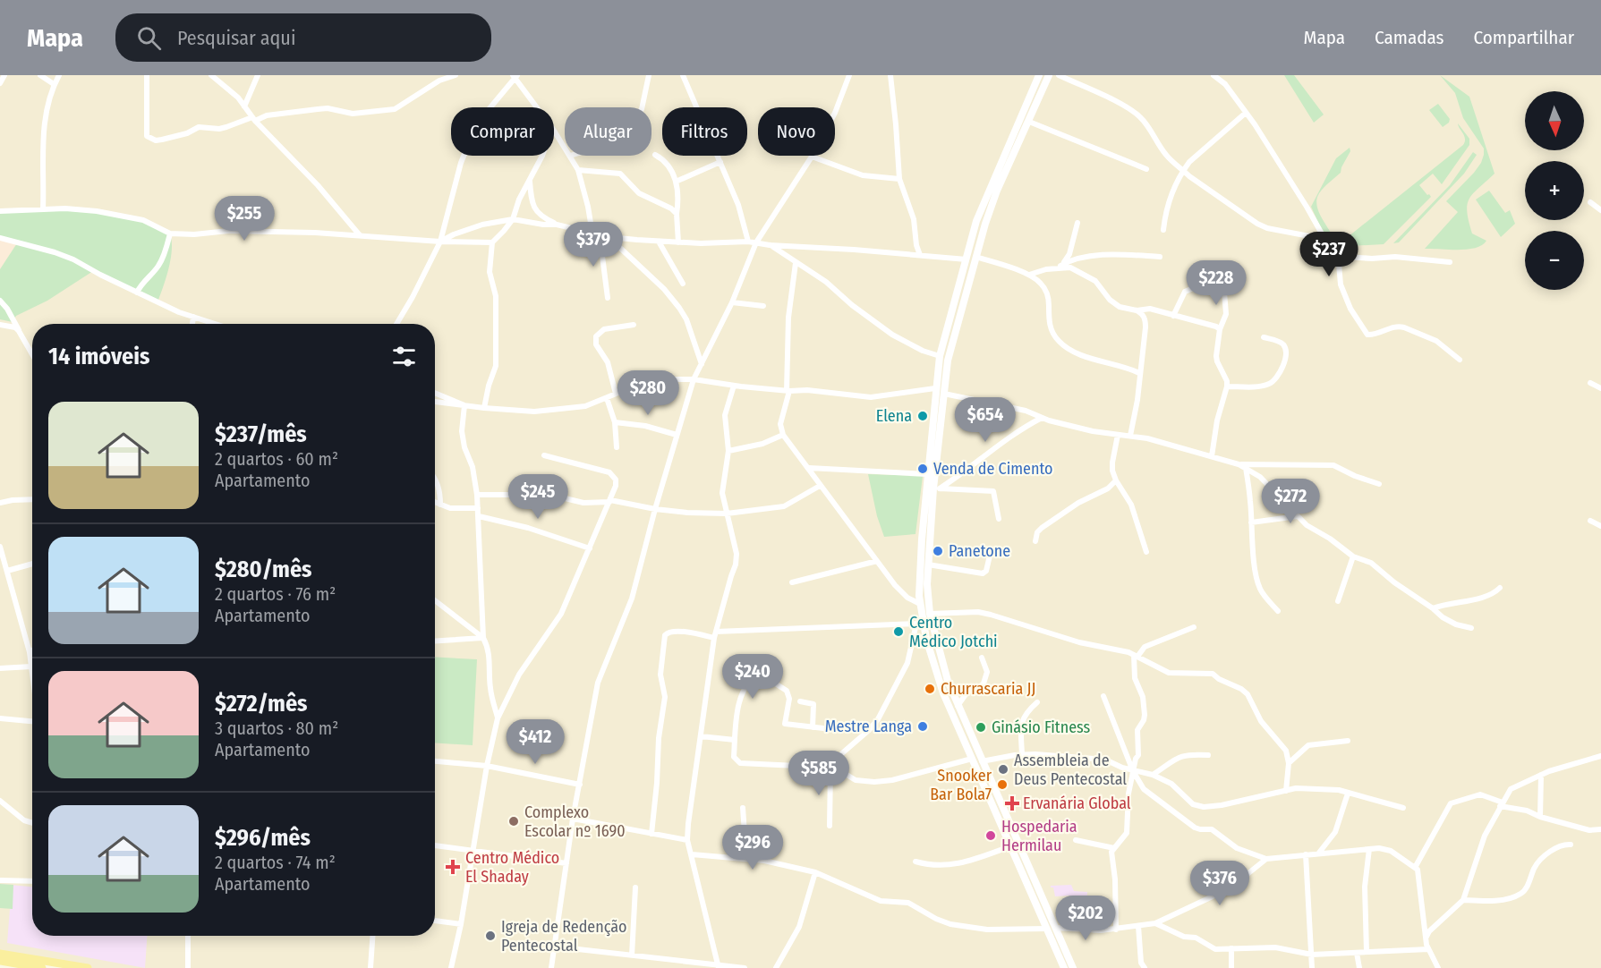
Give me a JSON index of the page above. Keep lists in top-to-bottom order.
{
  "places": {
    "other": [
      "Elena",
      "Venda de Cimento",
      "Panetone",
      "Centro Médico Jotchi",
      "Churrascaria JJ",
      "Mestre Langa",
      "Ginásio Fitness",
      "Assembleia de Deus Pentecostal",
      "Snooker Bar Bola7",
      "Complexo Escolar nº 1690",
      "Hospedaria Hermilau",
      "Igreja de Redenção Pentecostal"
    ],
    "health": ["Ervanária Global", "Centro Médico El Shaday"]
  },
  "north": "bottom",
  "page": {
    "header": "Mapa",
    "search": "Pesquisar aqui",
    "nav": ["Mapa", "Camadas", "Compartilhar"],
    "map_buttons": ["+", "−"],
    "chip": [
      "Comprar",
      "Alugar",
      "Filtros",
      "Novo"
    ],
    "price": [
      "$255",
      "$379",
      "$237",
      "$228",
      "$280",
      "$654",
      "$245",
      "$272",
      "$240",
      "$412",
      "$585",
      "$296",
      "$376",
      "$202"
    ],
    "heading": "14 imóveis",
    "list": [
      {
        "name": "$237/mês",
        "note": "2 quartos · 60 m² · Apartamento"
      },
      {
        "name": "$280/mês",
        "note": "2 quartos · 76 m² · Apartamento"
      },
      {
        "name": "$272/mês",
        "note": "3 quartos · 80 m² · Apartamento"
      },
      {
        "name": "$296/mês",
        "note": "2 quartos · 74 m² · Apartamento"
      }
    ]
  }
}
